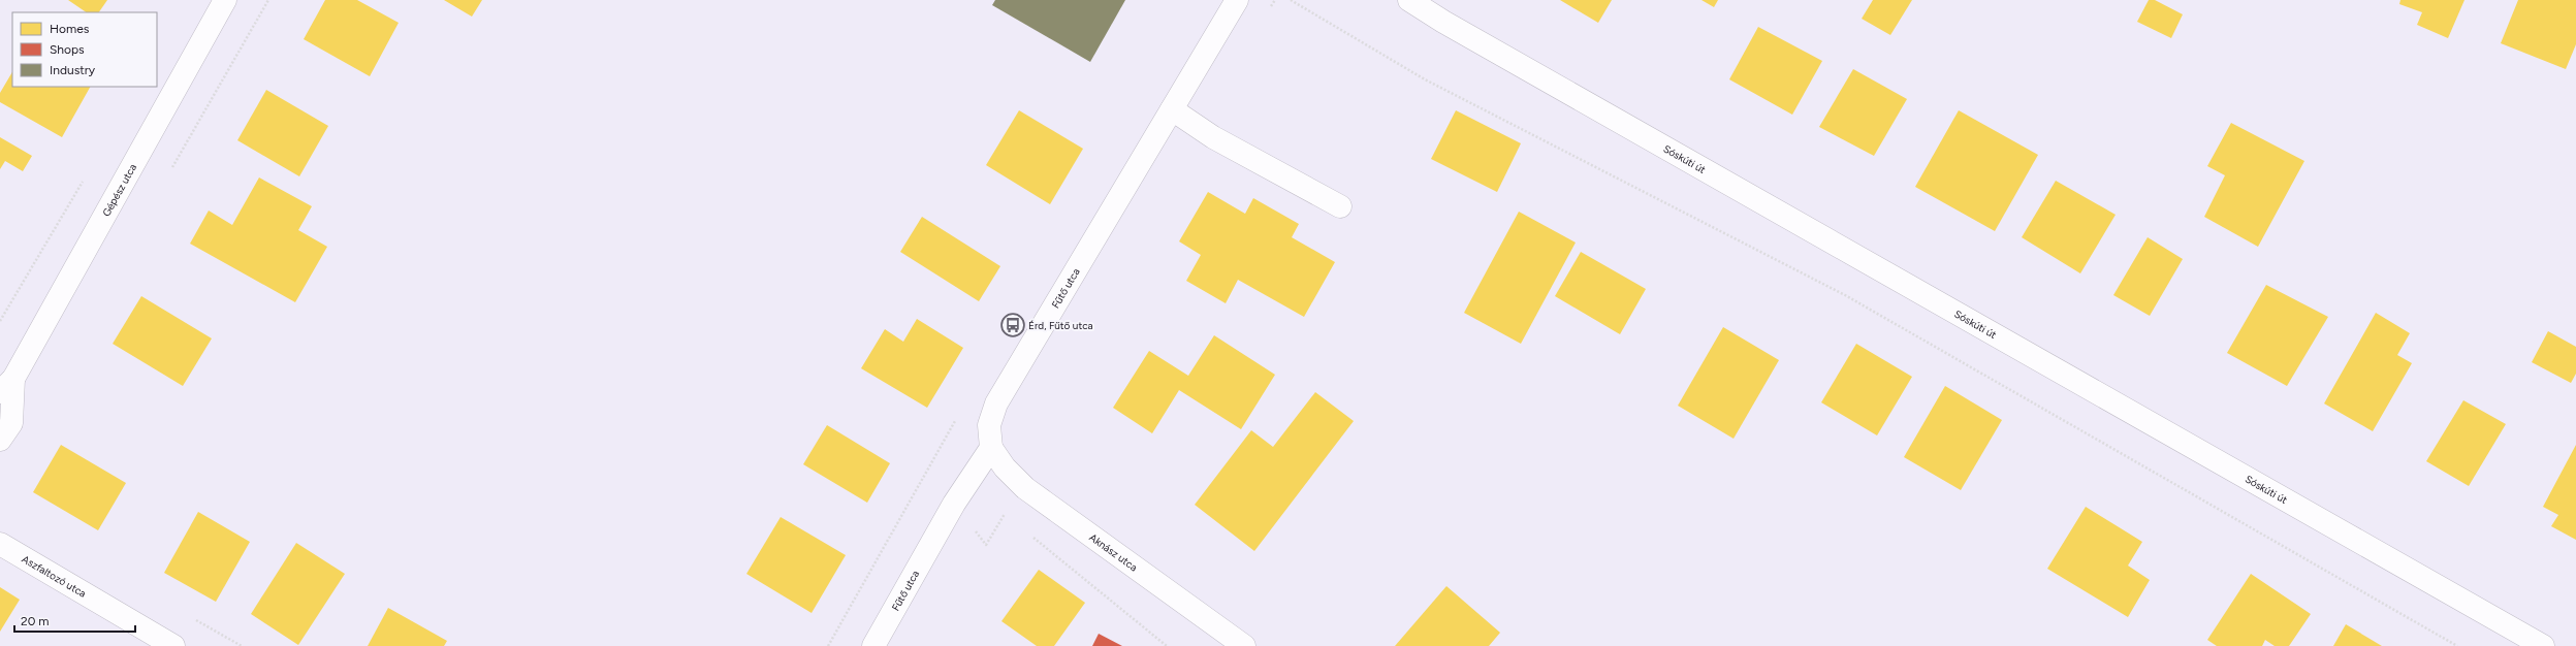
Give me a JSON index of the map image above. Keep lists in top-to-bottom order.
{
  "streets": {
    "street": [
      "Sóskúti út",
      "Gépész utca",
      "Fűtő utca",
      "Aknász utca",
      "Aszfaltozó utca"
    ]
  },
  "crossings": [
    ["Fűtő utca", "Aknász utca"]
  ],
  "places": {
    "bus stop": ["Érd, Fűtő utca"]
  },
  "legend": ["Homes", "Shops", "Industry"],
  "scale_bar": "20 m"
}
